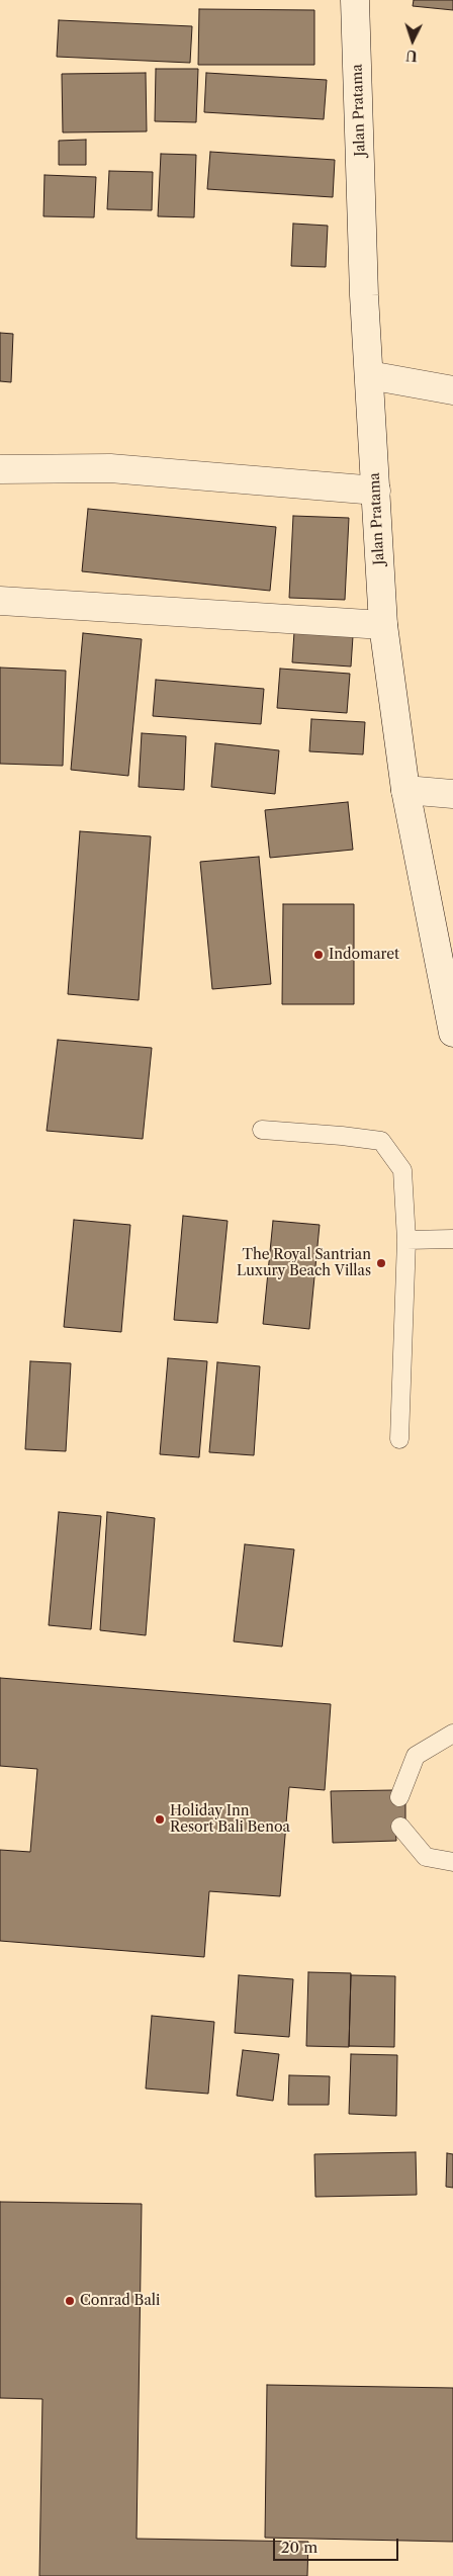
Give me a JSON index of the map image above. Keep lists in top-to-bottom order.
{
  "streets": {
    "street": ["Jalan Pratama"]
  },
  "places": [
    "Indomaret",
    "The Royal Santrian Luxury Beach Villas",
    "Holiday Inn Resort Bali Benoa",
    "Conrad Bali"
  ],
  "scale_bar": "20 m",
  "north": "bottom"
}
